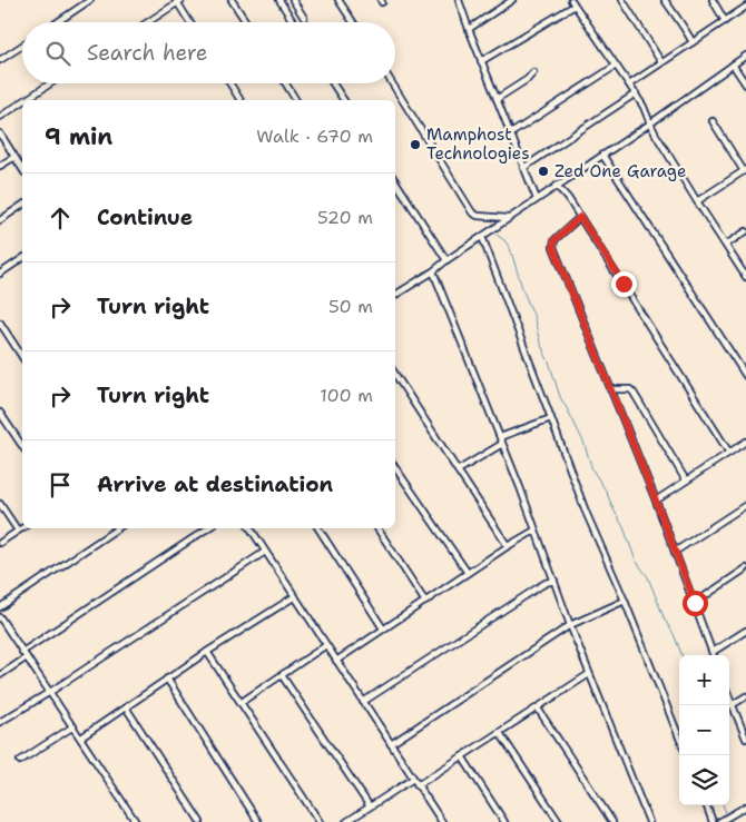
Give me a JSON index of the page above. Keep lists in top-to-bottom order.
{
  "places": ["Mamphost Technologies", "Zed One Garage"],
  "page": {
    "search": "Search here",
    "heading": ["9 min", "Walk · 670 m"],
    "list": [
      ["Continue", "520 m"],
      ["Turn right", "50 m"],
      ["Turn right", "100 m"],
      "Arrive at destination"
    ],
    "map_buttons": ["+", "−"]
  }
}
